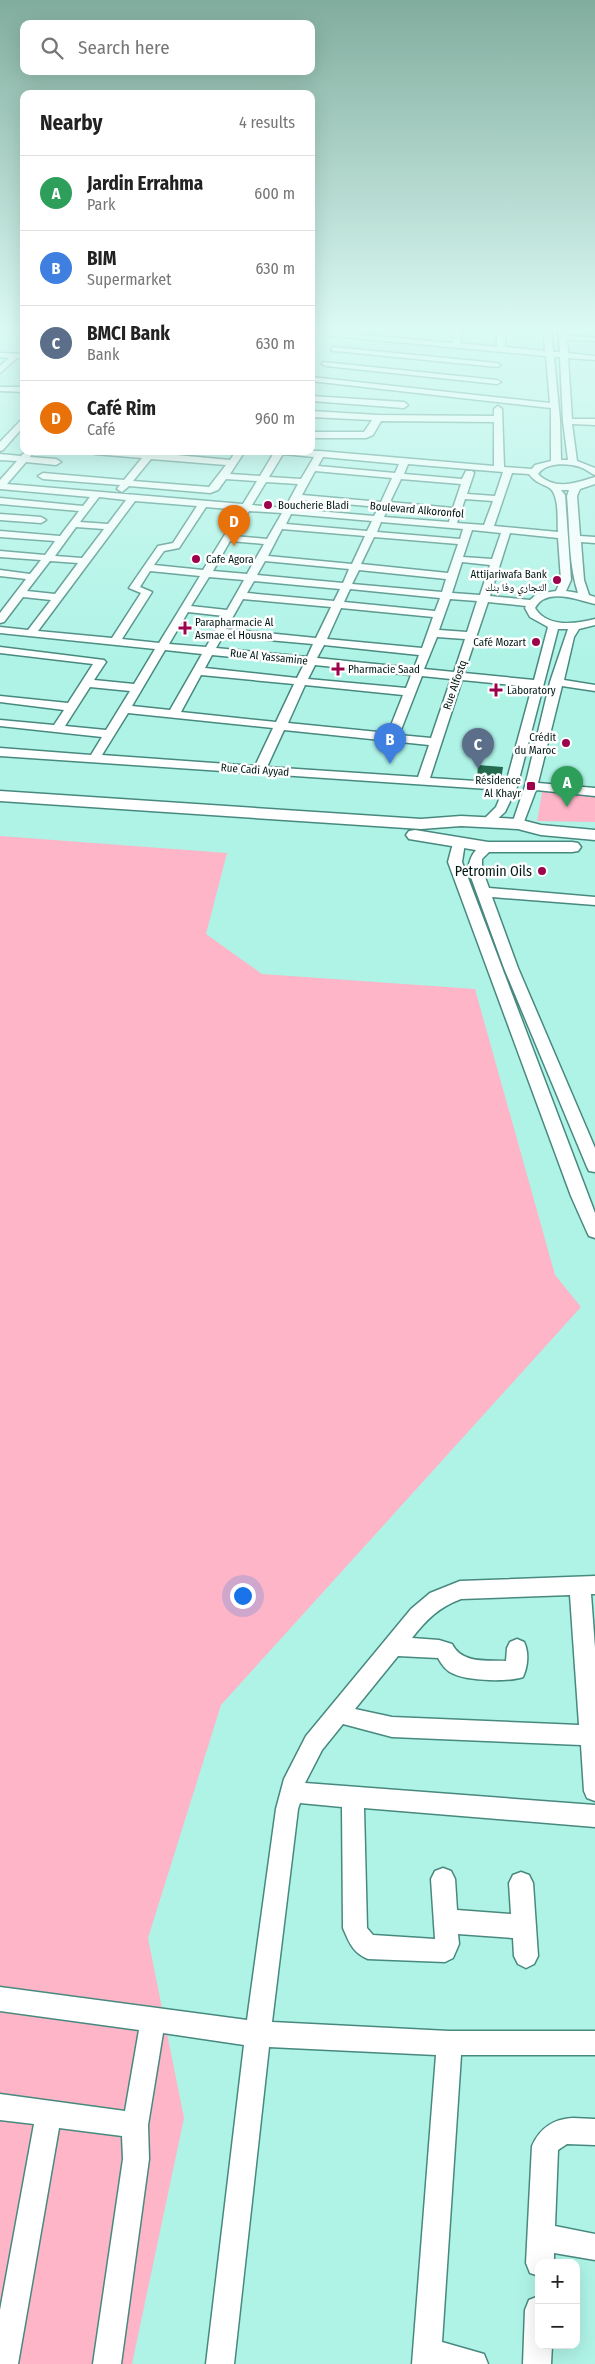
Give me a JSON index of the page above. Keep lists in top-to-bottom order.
{
  "streets": {
    "street": [
      "Boulevard Alkoronfol",
      "Rue Al Yassamine",
      "Rue Alfostq",
      "Rue Cadi Ayyad"
    ]
  },
  "crossings": [
    ["Boulevard Alkoronfol", "Rue Alfostq"],
    ["Rue Al Yassamine", "Rue Alfostq"],
    ["Rue Alfostq", "Rue Cadi Ayyad"]
  ],
  "places": {
    "other": [
      "Boucherie Bladi",
      "Cafe Agora",
      "Attijariwafa Bank التجاري وفا بنك",
      "Café Mozart",
      "Crédit du Maroc",
      "Petromin Oils"
    ],
    "health": ["Parapharmacie Al Asmae el Housna", "Pharmacie Saad", "Laboratory"],
    "transit": ["Résidence Al Khayr"]
  },
  "page": {
    "search": "Search here",
    "heading": ["Nearby", "4 results"],
    "list": [
      {
        "mark": "A",
        "name": "Jardin Errahma",
        "note": "Park",
        "value": "600 m"
      },
      {
        "mark": "B",
        "name": "BIM",
        "note": "Supermarket",
        "value": "630 m"
      },
      {
        "mark": "C",
        "name": "BMCI Bank",
        "note": "Bank",
        "value": "630 m"
      },
      {
        "mark": "D",
        "name": "Café Rim",
        "note": "Café",
        "value": "960 m"
      }
    ],
    "pins": [
      "D",
      "B",
      "C",
      "A"
    ],
    "map_buttons": ["+", "−"]
  }
}
